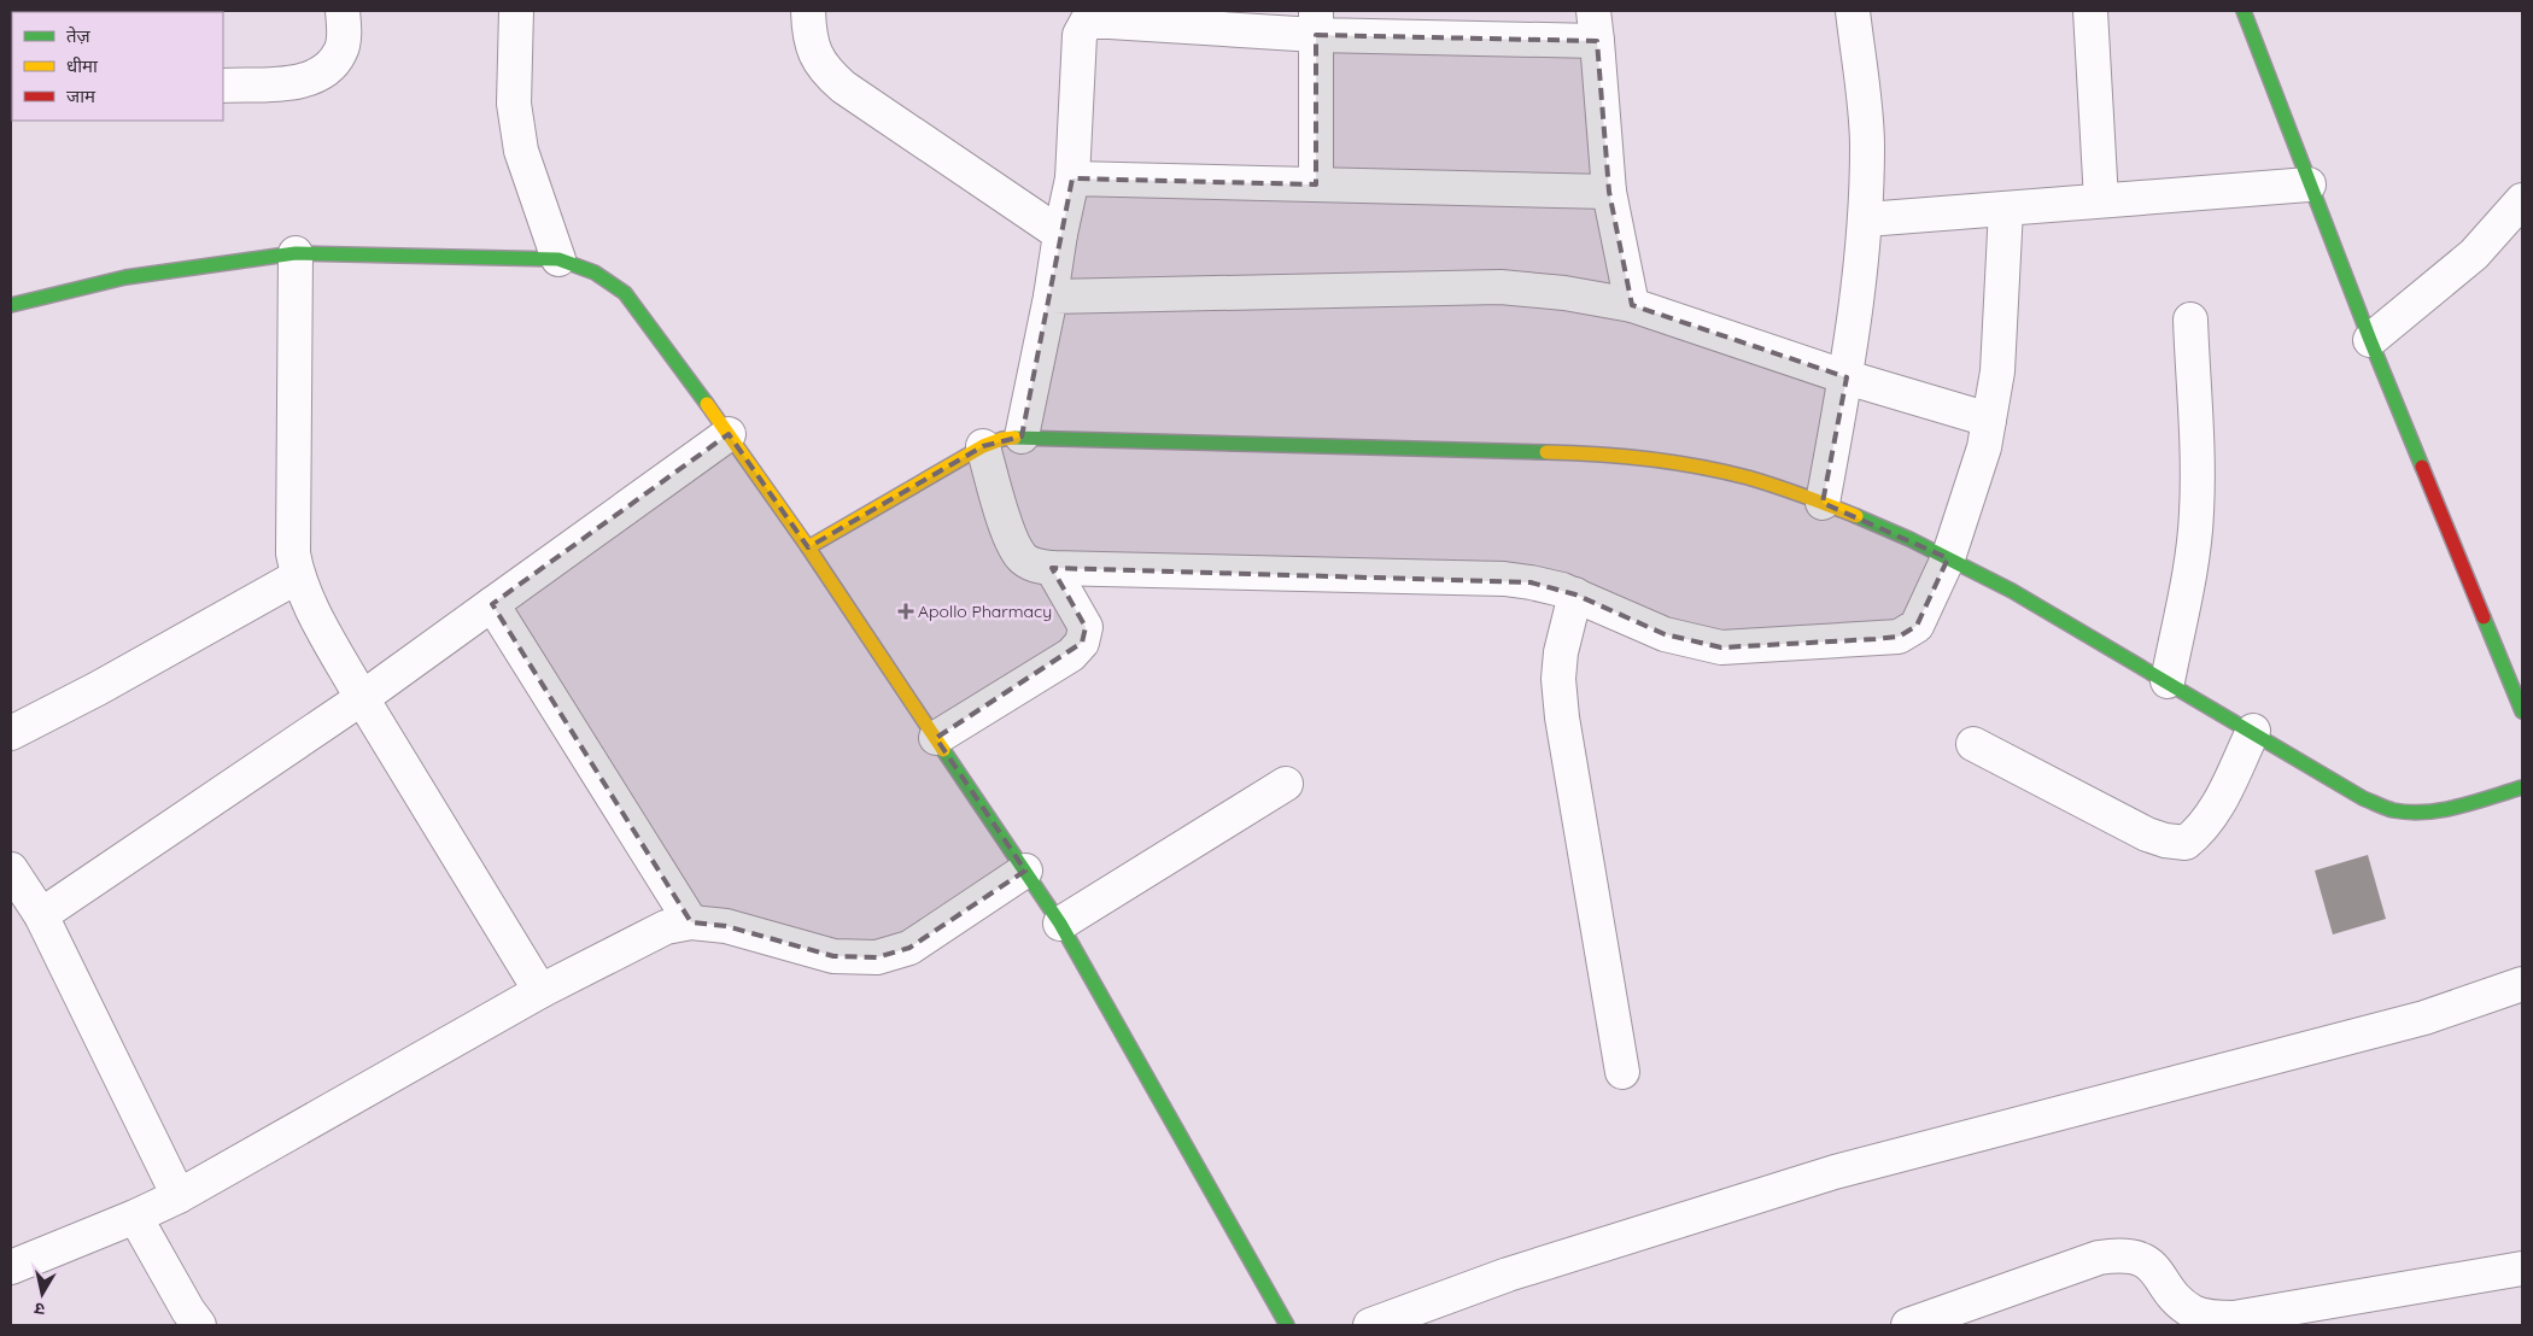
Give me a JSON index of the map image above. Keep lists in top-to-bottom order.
{
  "places": {
    "health": ["Apollo Pharmacy"]
  },
  "legend": ["तेज़", "धीमा", "जाम"],
  "north": "bottom"
}
